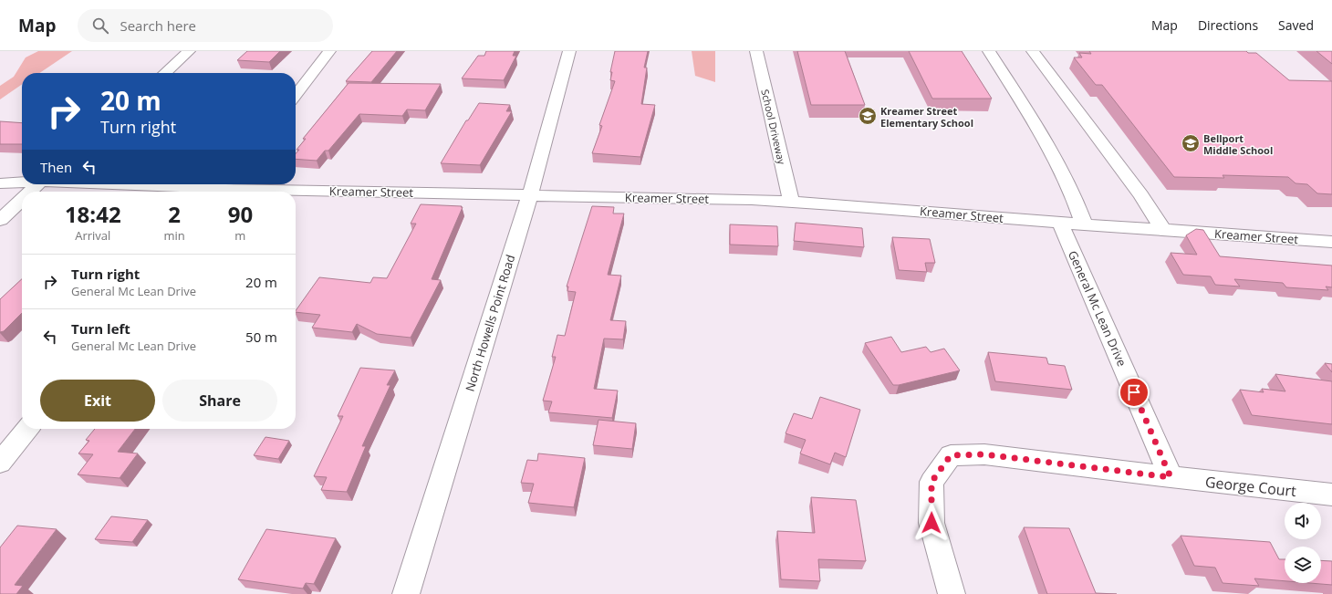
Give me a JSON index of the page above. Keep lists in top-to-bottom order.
{
  "streets": {
    "street": [
      "School Driveway",
      "Kreamer Street",
      "General Mc Lean Drive",
      "North Howells Point Road",
      "George Court"
    ]
  },
  "crossings": [
    ["School Driveway", "Kreamer Street"],
    ["Kreamer Street", "General Mc Lean Drive"],
    ["Kreamer Street", "North Howells Point Road"],
    ["General Mc Lean Drive", "George Court"]
  ],
  "places": {
    "school or university": ["Kreamer Street Elementary School", "Bellport Middle School"]
  },
  "page": {
    "header": "Map",
    "search": "Search here",
    "nav": ["Map", "Directions", "Saved"],
    "turn": ["20 m", "Turn right"],
    "then": "Then",
    "eta": [
      "18:42",
      "Arrival",
      "2",
      "min",
      "90",
      "m"
    ],
    "list": [
      {
        "name": "Turn right",
        "note": "General Mc Lean Drive",
        "value": "20 m"
      },
      {
        "name": "Turn left",
        "note": "General Mc Lean Drive",
        "value": "50 m"
      }
    ],
    "buttons": ["Exit", "Share"]
  }
}
